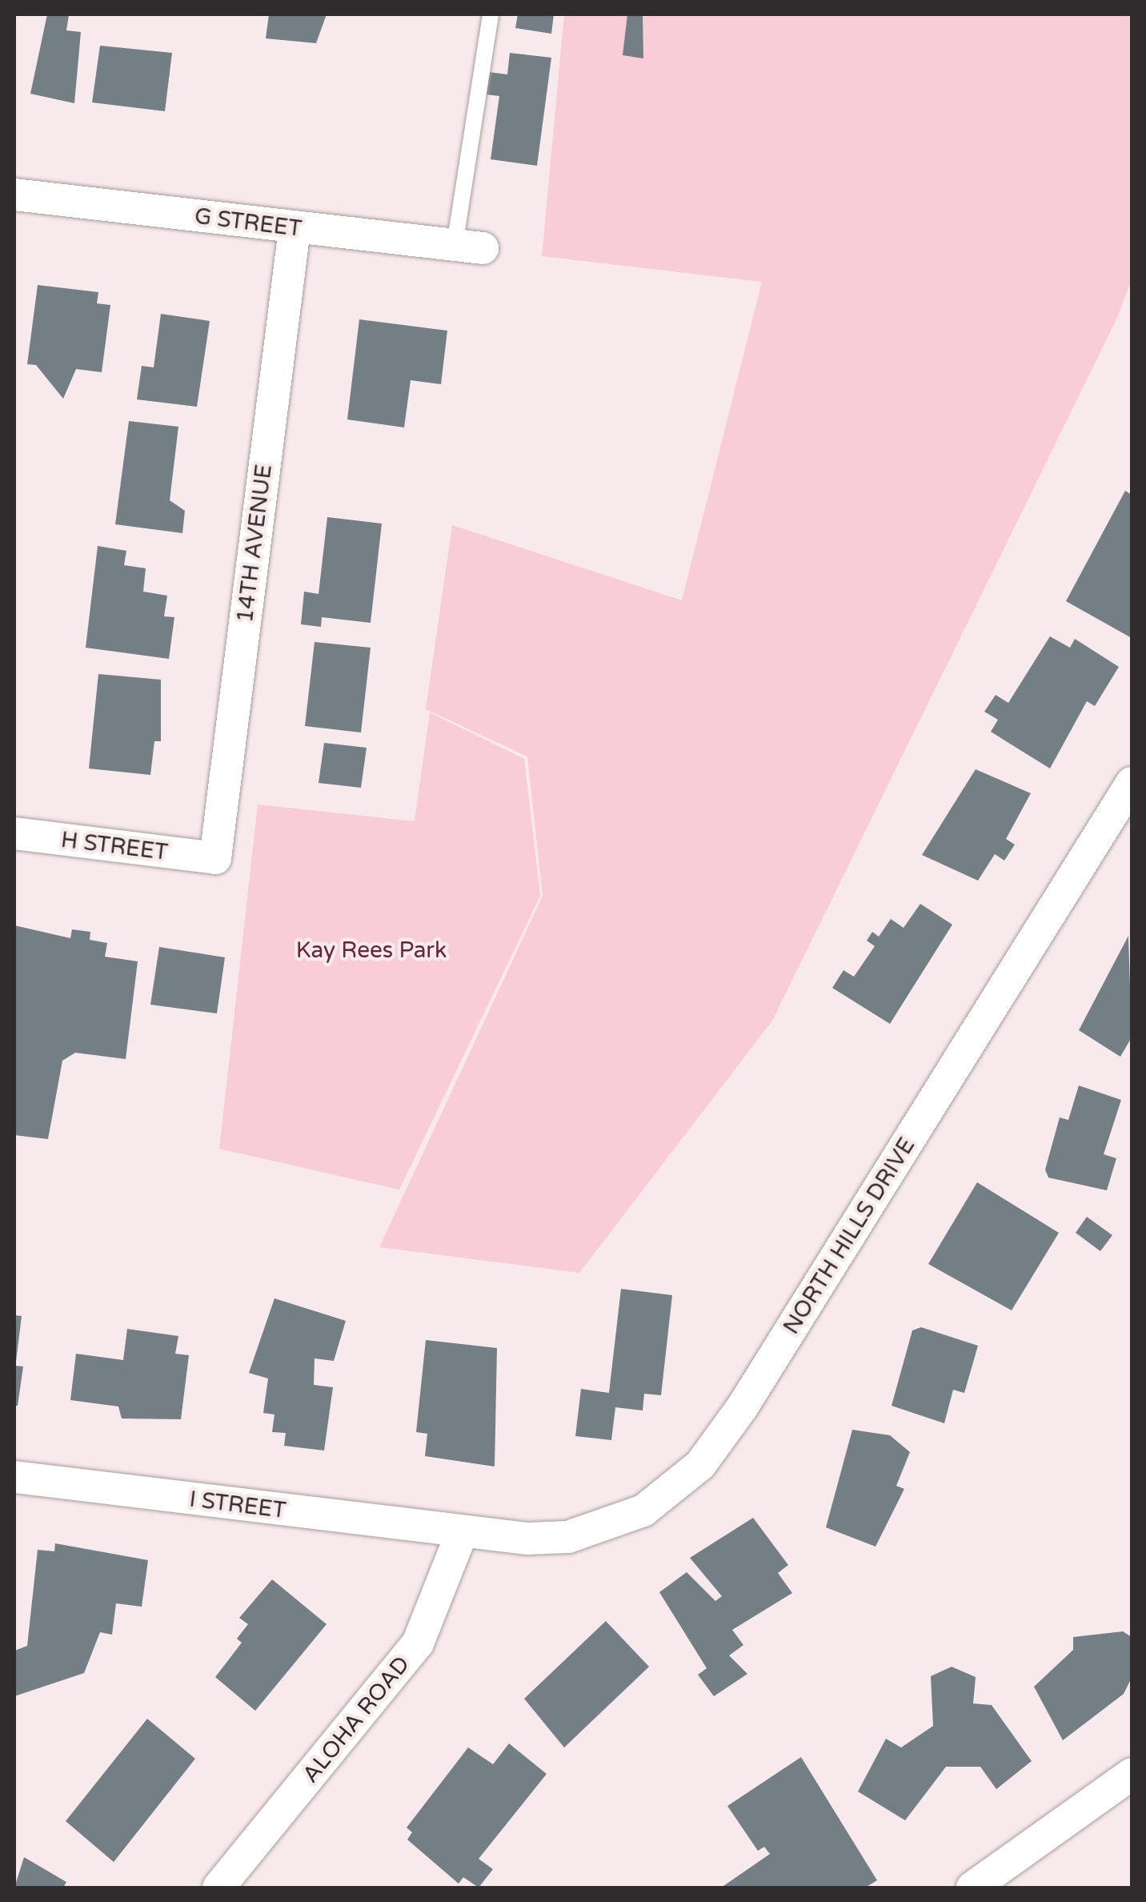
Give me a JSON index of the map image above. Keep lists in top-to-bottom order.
{
  "streets": {
    "street": [
      "G STREET",
      "14TH AVENUE",
      "H STREET",
      "NORTH HILLS DRIVE",
      "I STREET",
      "ALOHA ROAD"
    ]
  },
  "crossings": [
    ["G STREET", "14TH AVENUE"],
    ["14TH AVENUE", "H STREET"],
    ["NORTH HILLS DRIVE", "I STREET"],
    ["NORTH HILLS DRIVE", "ALOHA ROAD"],
    ["I STREET", "ALOHA ROAD"]
  ],
  "parks": ["Kay Rees Park"]
}
